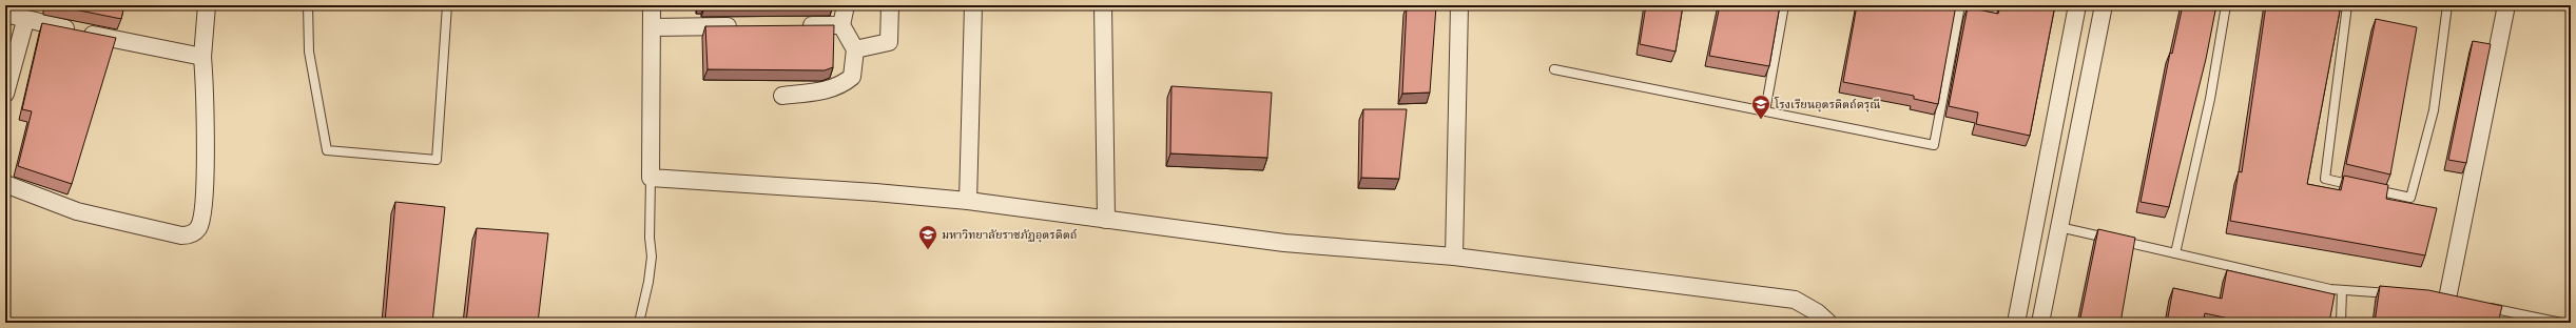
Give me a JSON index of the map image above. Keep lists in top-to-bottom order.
{
  "places": {
    "school or university": ["โรงเรียนอุตรดิตถ์ดรุณี", "มหาวิทยาลัยราชภัฏอุตรดิตถ์"]
  }
}
